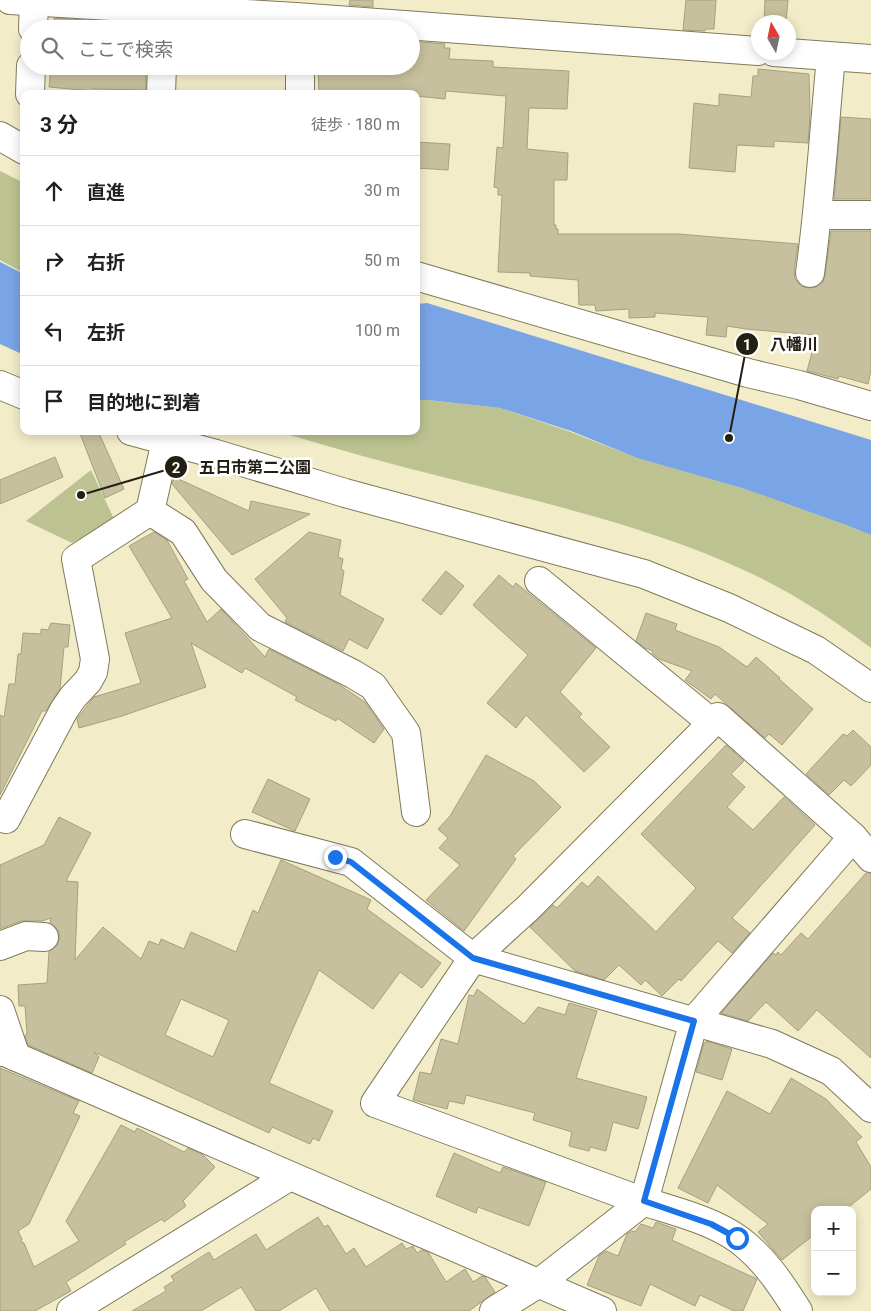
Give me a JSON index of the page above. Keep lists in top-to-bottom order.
{
  "places": ["八幡川", "五日市第二公園"],
  "north": "top",
  "page": {
    "search": "ここで検索",
    "heading": ["3 分", "徒歩 · 180 m"],
    "list": [
      ["直進", "30 m"],
      ["右折", "50 m"],
      ["左折", "100 m"],
      "目的地に到着"
    ],
    "map_buttons": ["+", "−"]
  }
}
